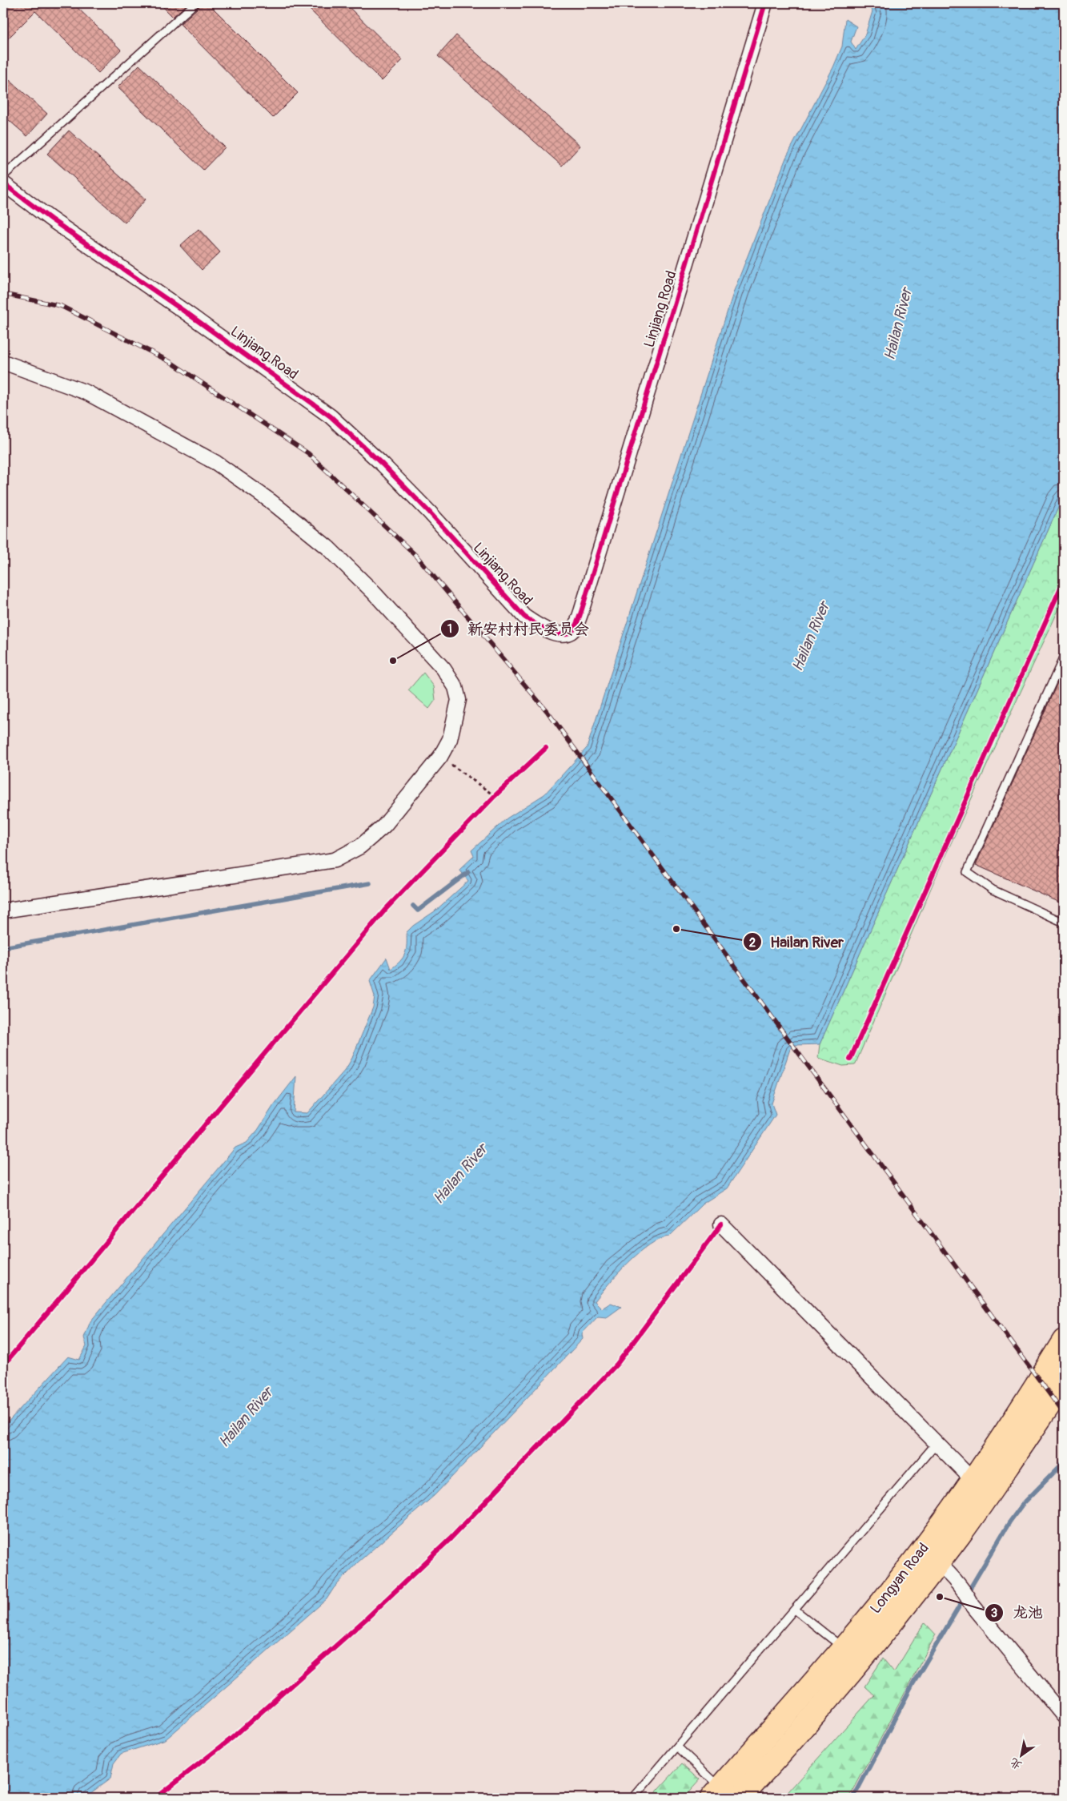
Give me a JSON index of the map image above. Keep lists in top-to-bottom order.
{
  "streets": {
    "highway": ["Longyan Road"],
    "street": ["Linjiang Road"]
  },
  "water": ["Hailan River"],
  "places": ["新安村村民委员会", "Hailan River", "龙池"],
  "north": "bottom left"
}
